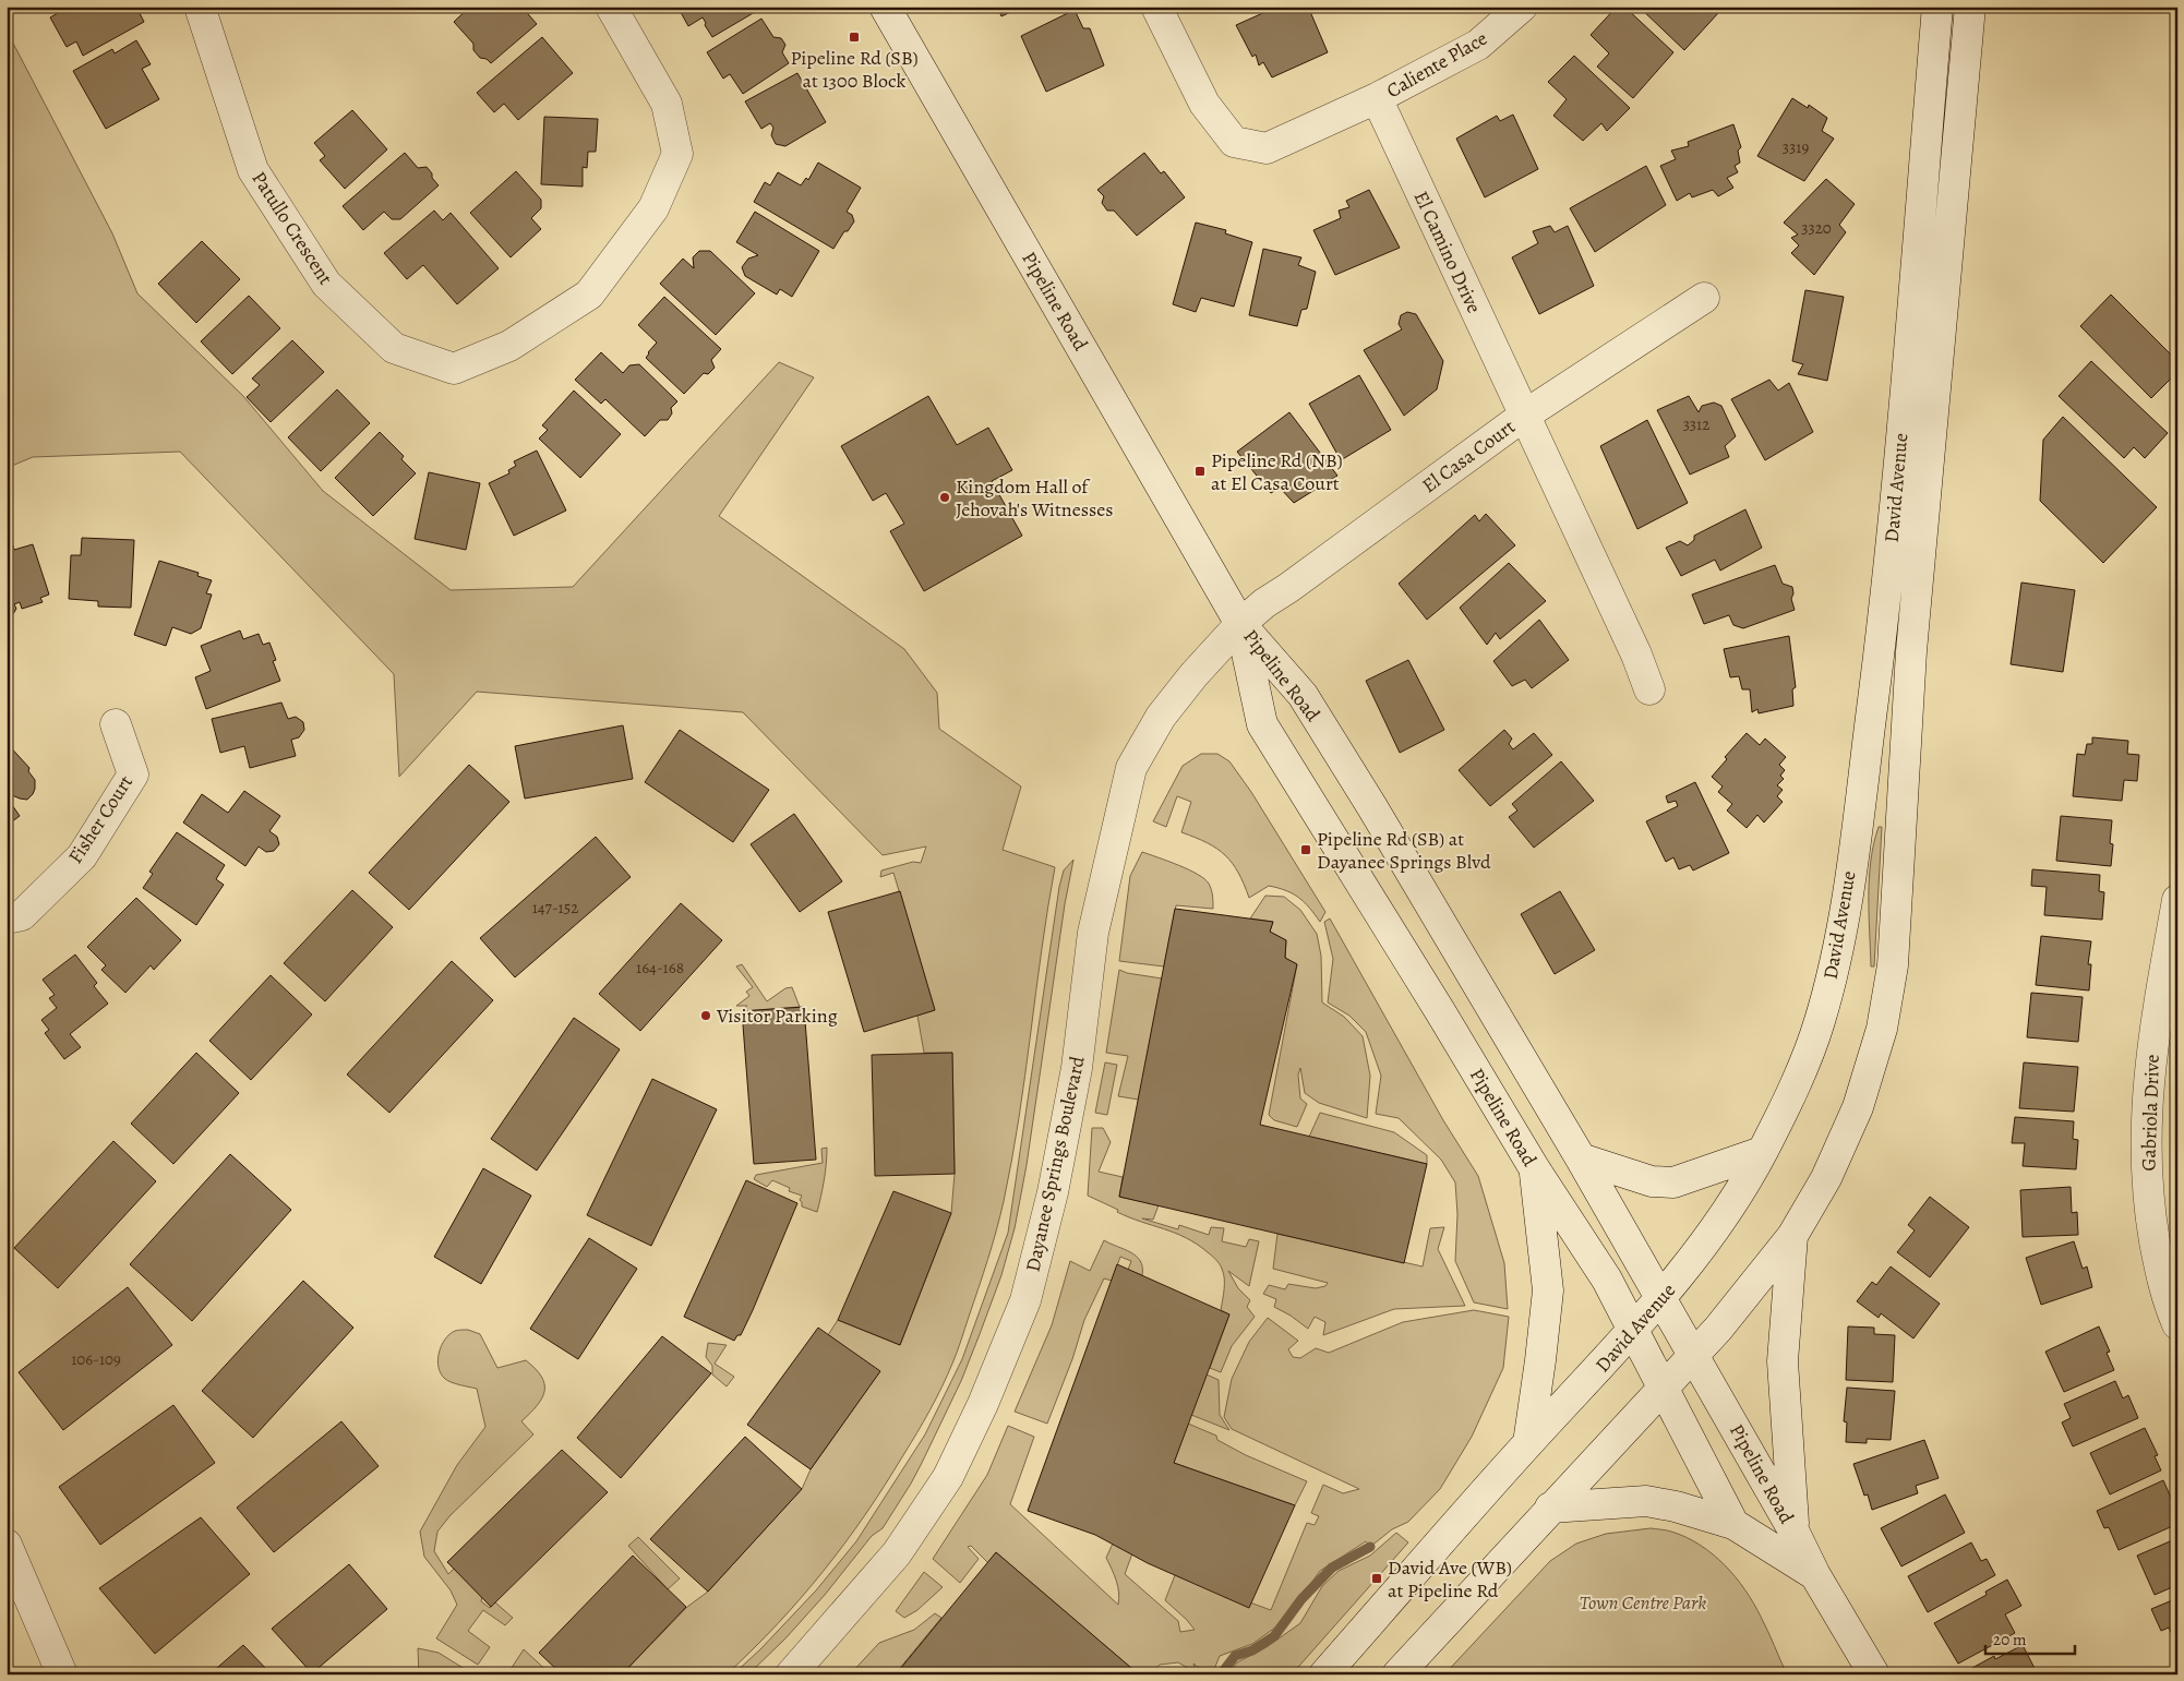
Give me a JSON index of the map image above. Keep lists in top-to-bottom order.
{
  "streets": {
    "main road": [
      "Caliente Place",
      "Patullo Crescent",
      "El Camino Drive",
      "Pipeline Road",
      "El Casa Court",
      "David Avenue",
      "Fisher Court",
      "Gabriola Drive",
      "Dayanee Springs Boulevard"
    ]
  },
  "crossings": [
    ["Caliente Place", "El Camino Drive"],
    ["El Camino Drive", "El Casa Court"],
    ["Pipeline Road", "El Casa Court"],
    ["Pipeline Road", "David Avenue"],
    ["Pipeline Road", "Dayanee Springs Boulevard"],
    ["El Casa Court", "Dayanee Springs Boulevard"]
  ],
  "parks": ["Town Centre Park"],
  "places": {
    "transit": [
      "Pipeline Rd (SB) at 1300 Block",
      "Pipeline Rd (NB) at El Casa Court",
      "Pipeline Rd (SB) at Dayanee Springs Blvd",
      "David Ave (WB) at Pipeline Rd"
    ],
    "other": ["Kingdom Hall of Jehovah's Witnesses", "Visitor Parking"]
  },
  "house_numbers": [
    "3319",
    "3320",
    "3312",
    "147-152",
    "164-168",
    "106-109"
  ],
  "scale_bar": "20 m"
}
